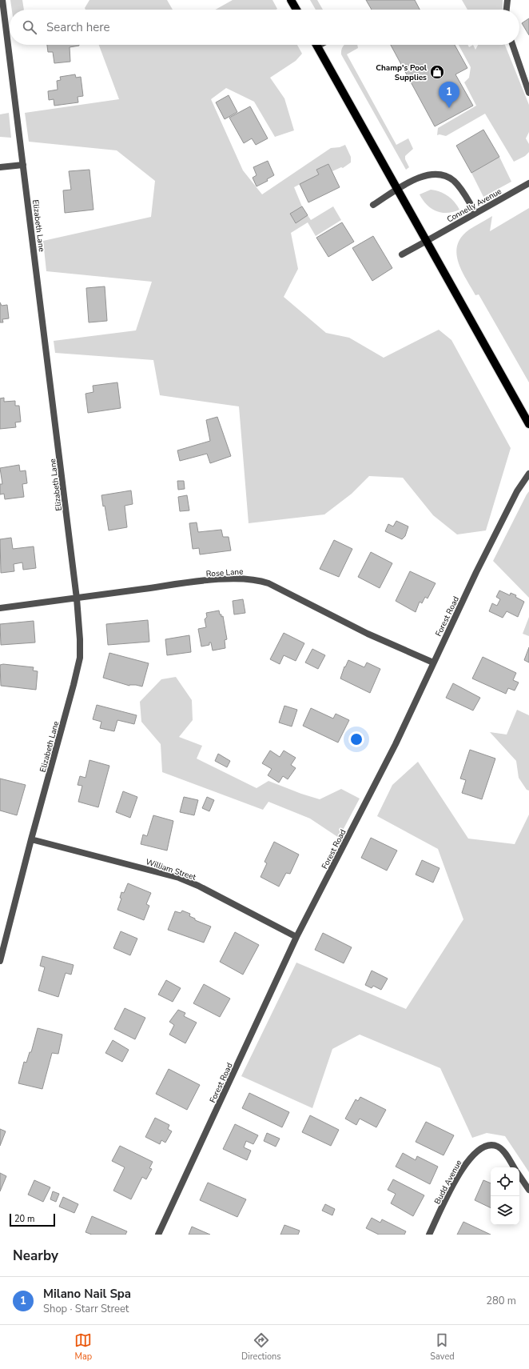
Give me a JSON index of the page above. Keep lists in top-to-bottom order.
{
  "streets": {
    "street": [
      "Connelly Avenue",
      "Elizabeth Lane",
      "Rose Lane",
      "Forest Road",
      "William Street",
      "Budd Avenue"
    ]
  },
  "crossings": [
    ["Elizabeth Lane", "Rose Lane"],
    ["Elizabeth Lane", "William Street"],
    ["Rose Lane", "Forest Road"],
    ["Forest Road", "William Street"]
  ],
  "places": {
    "shop": ["Champ's Pool Supplies"]
  },
  "scale_bar": "20 m",
  "page": {
    "search": "Search here",
    "pins": "1",
    "scale": "20 m",
    "heading": "Nearby",
    "list": [
      {
        "mark": "1",
        "name": "Milano Nail Spa",
        "note": "Shop · Starr Street",
        "value": "280 m"
      }
    ],
    "nav": ["Map", "Directions", "Saved"]
  }
}
